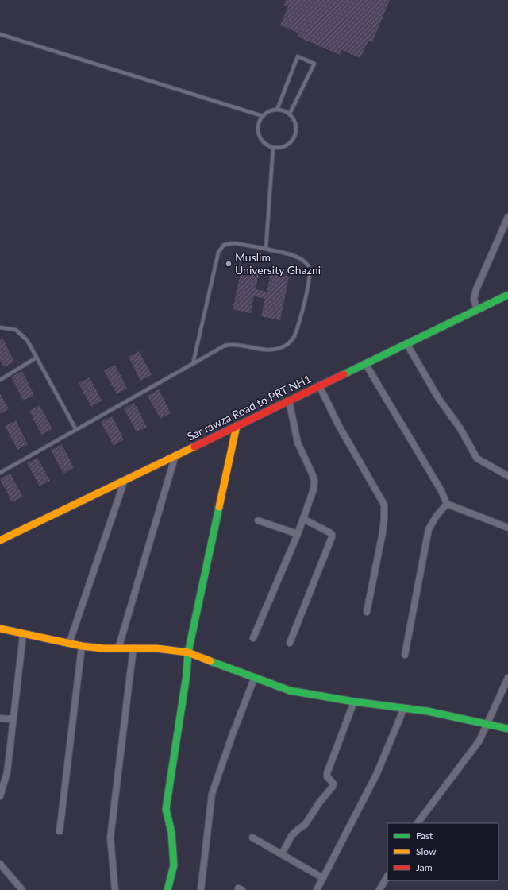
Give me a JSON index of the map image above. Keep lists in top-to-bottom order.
{
  "streets": {
    "street": ["Sar rawza Road to PRT NH1"]
  },
  "places": ["Muslim University Ghazni"],
  "legend": ["Fast", "Slow", "Jam"]
}
